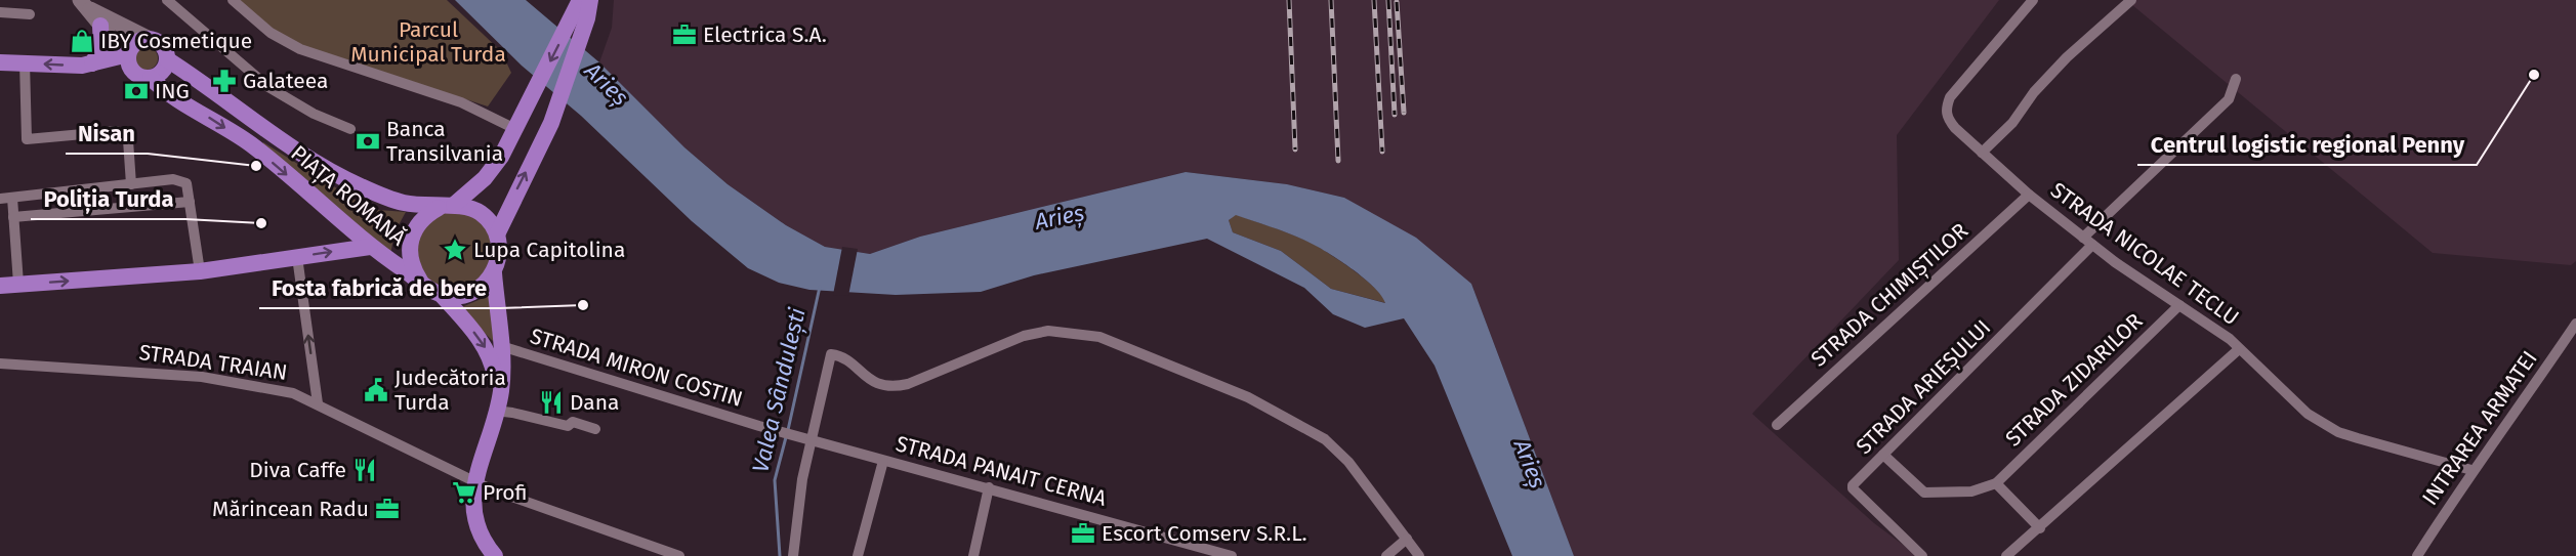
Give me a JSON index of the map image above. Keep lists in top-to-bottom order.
{
  "streets": {
    "main road": ["PIAȚA ROMANĂ"],
    "street": [
      "STRADA NICOLAE TECLU",
      "STRADA CHIMIȘTILOR",
      "STRADA TRAIAN",
      "STRADA MIRON COSTIN",
      "STRADA ZIDARILOR",
      "STRADA ARIEȘULUI",
      "INTRAREA ARMATEI",
      "STRADA PANAIT CERNA"
    ]
  },
  "crossings": [
    ["STRADA NICOLAE TECLU", "STRADA CHIMIȘTILOR"],
    ["STRADA NICOLAE TECLU", "STRADA ZIDARILOR"],
    ["STRADA NICOLAE TECLU", "STRADA ARIEȘULUI"],
    ["STRADA NICOLAE TECLU", "INTRAREA ARMATEI"],
    ["STRADA MIRON COSTIN", "STRADA PANAIT CERNA"],
    ["STRADA ZIDARILOR", "STRADA ARIEȘULUI"]
  ],
  "water": ["Arieș", "Valea Sândulești"],
  "parks": ["Parcul Municipal Turda"],
  "places": {
    "office": ["Electrica S.A.", "Mărincean Radu", "Escort Comserv S.R.L."],
    "shop": ["IBY Cosmetique"],
    "other": [
      "Centrul logistic regional Penny",
      "Nisan",
      "Poliția Turda",
      "Fosta fabrică de bere"
    ],
    "pharmacy": ["Galateea"],
    "bank": ["ING", "Banca Transilvania"],
    "place": ["Lupa Capitolina"],
    "public building": ["Judecătoria Turda"],
    "restaurant": ["Dana", "Diva Caffe"],
    "supermarket": ["Profi"]
  }
}
